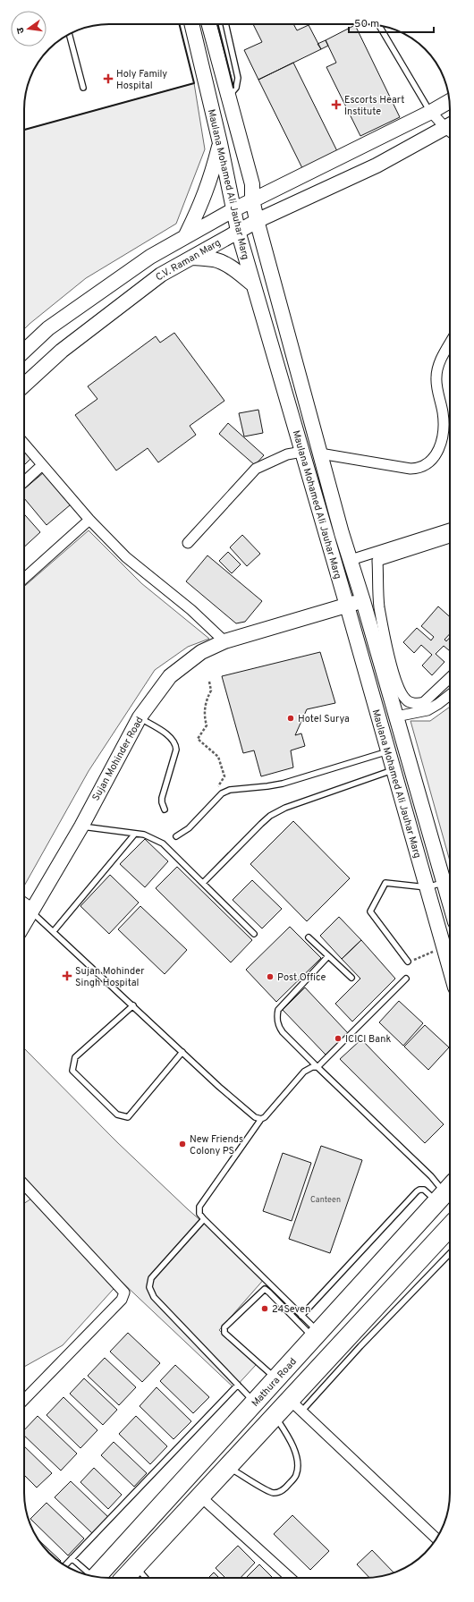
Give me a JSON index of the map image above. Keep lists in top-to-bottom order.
{
  "streets": {
    "highway": ["Mathura Road"],
    "main road": ["Maulana Mohamed Ali Jauhar Marg", "C.V. Raman Marg", "Sujan Mohinder Road"]
  },
  "crossings": [
    ["Maulana Mohamed Ali Jauhar Marg", "C.V. Raman Marg"],
    ["Maulana Mohamed Ali Jauhar Marg", "Sujan Mohinder Road"]
  ],
  "places": {
    "health": ["Holy Family Hospital", "Escorts Heart Institute", "Sujan Mohinder Singh Hospital"],
    "other": [
      "Hotel Surya",
      "Post Office",
      "ICICI Bank",
      "New Friends Colony PS",
      "24Seven"
    ]
  },
  "house_numbers": ["Canteen"],
  "scale_bar": "50 m",
  "north": "left"
}
